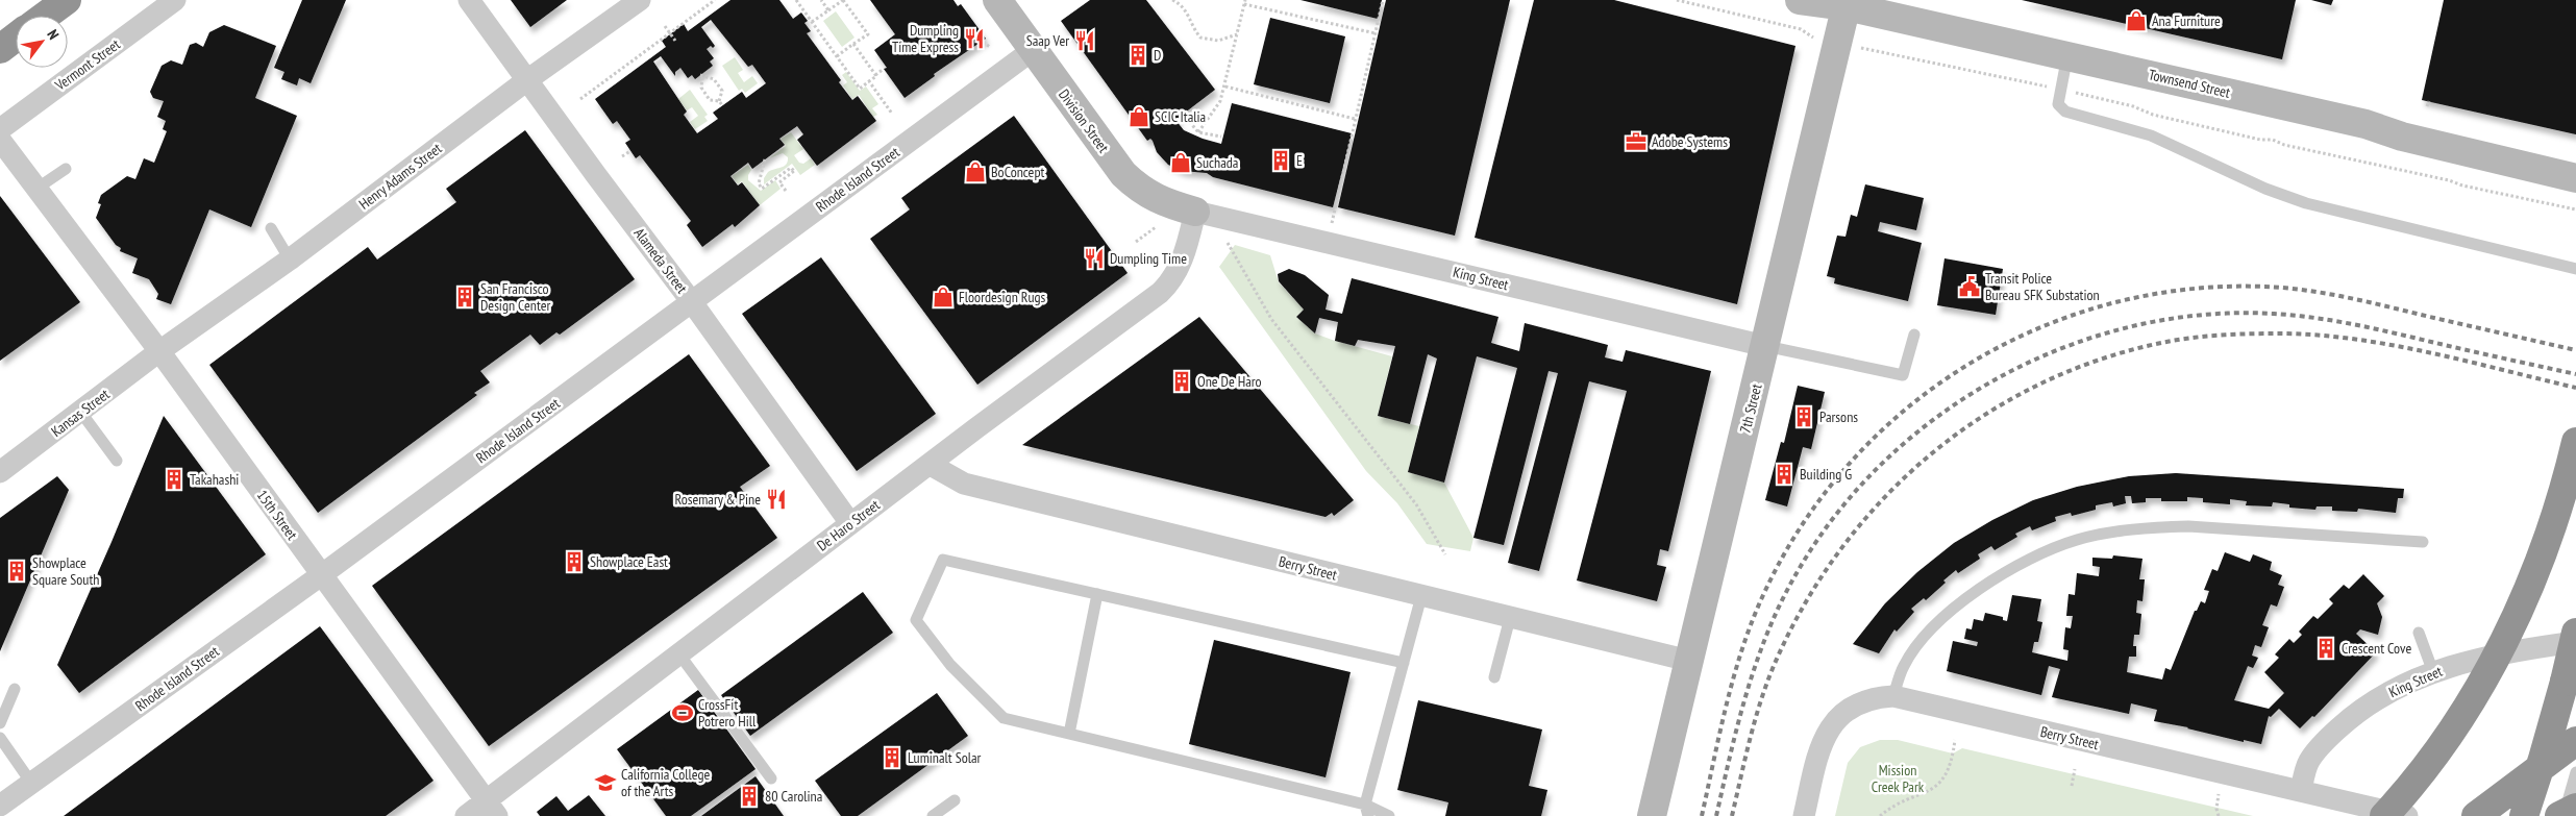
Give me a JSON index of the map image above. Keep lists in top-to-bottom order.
{
  "streets": {
    "street": [
      "Vermont Street",
      "Townsend Street",
      "Division Street",
      "Henry Adams Street",
      "Rhode Island Street",
      "Alameda Street",
      "King Street",
      "7th Street",
      "Kansas Street",
      "15th Street",
      "De Haro Street",
      "Berry Street"
    ]
  },
  "crossings": [
    ["Townsend Street", "7th Street"],
    ["Division Street", "Rhode Island Street"],
    ["Division Street", "King Street"],
    ["Division Street", "De Haro Street"],
    ["Henry Adams Street", "Alameda Street"],
    ["Henry Adams Street", "Kansas Street"],
    ["Henry Adams Street", "15th Street"],
    ["Rhode Island Street", "Alameda Street"],
    ["Rhode Island Street", "15th Street"],
    ["Alameda Street", "De Haro Street"],
    ["King Street", "7th Street"],
    ["King Street", "De Haro Street"],
    ["King Street", "Berry Street"],
    ["7th Street", "Berry Street"],
    ["Kansas Street", "15th Street"],
    ["15th Street", "De Haro Street"],
    ["De Haro Street", "Berry Street"]
  ],
  "parks": ["Mission Creek Park"],
  "places": {
    "shop": [
      "Ana Furniture",
      "SCIC Italia",
      "Suchada",
      "BoConcept",
      "Floordesign Rugs"
    ],
    "restaurant": [
      "Dumpling Time Express",
      "Saap Ver",
      "Dumpling Time",
      "Rosemary & Pine"
    ],
    "building": [
      "D",
      "E",
      "San Francisco Design Center",
      "One De Haro",
      "Parsons",
      "Building G",
      "Takahashi",
      "Showplace East",
      "Showplace Square South",
      "Crescent Cove",
      "Luminalt Solar",
      "80 Carolina"
    ],
    "office": ["Adobe Systems"],
    "public building": ["Transit Police Bureau SFK Substation"],
    "sports": ["CrossFit Potrero Hill"],
    "school or university": ["California College of the Arts"]
  },
  "north": "top right"
}
